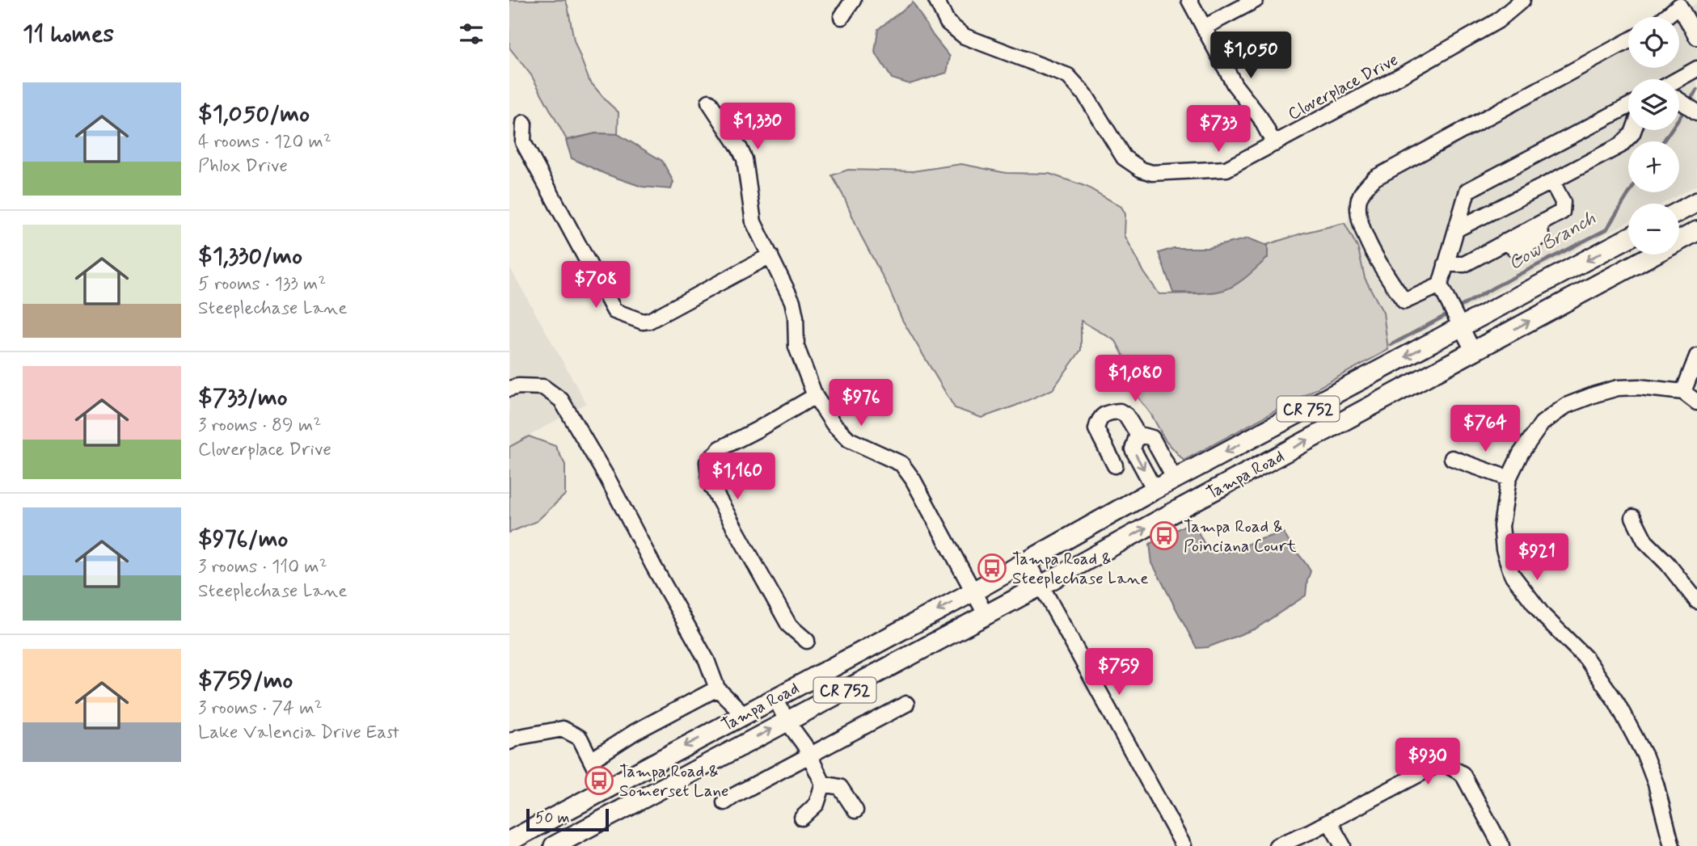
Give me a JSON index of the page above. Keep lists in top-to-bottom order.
{
  "streets": {
    "main road": ["CR 752", "Tampa Road"],
    "street": ["Cloverplace Drive"]
  },
  "water": ["Cow Branch"],
  "places": {
    "bus stop": ["Tampa Road & Poinciana Court", "Tampa Road & Steeplechase Lane", "Tampa Road & Somerset Lane"]
  },
  "scale_bar": "50 m",
  "page": {
    "heading": "11 homes",
    "map_buttons": ["+", "−"],
    "price": [
      "$1,050",
      "$1,330",
      "$733",
      "$708",
      "$1,080",
      "$976",
      "$764",
      "$1,160",
      "$921",
      "$759",
      "$930"
    ],
    "list": [
      {
        "name": "$1,050/mo",
        "note": "4 rooms · 120 m² · Phlox Drive"
      },
      {
        "name": "$1,330/mo",
        "note": "5 rooms · 133 m² · Steeplechase Lane"
      },
      {
        "name": "$733/mo",
        "note": "3 rooms · 89 m² · Cloverplace Drive"
      },
      {
        "name": "$976/mo",
        "note": "3 rooms · 110 m² · Steeplechase Lane"
      },
      {
        "name": "$759/mo",
        "note": "3 rooms · 74 m² · Lake Valencia Drive East"
      }
    ],
    "scale": "50 m"
  }
}
